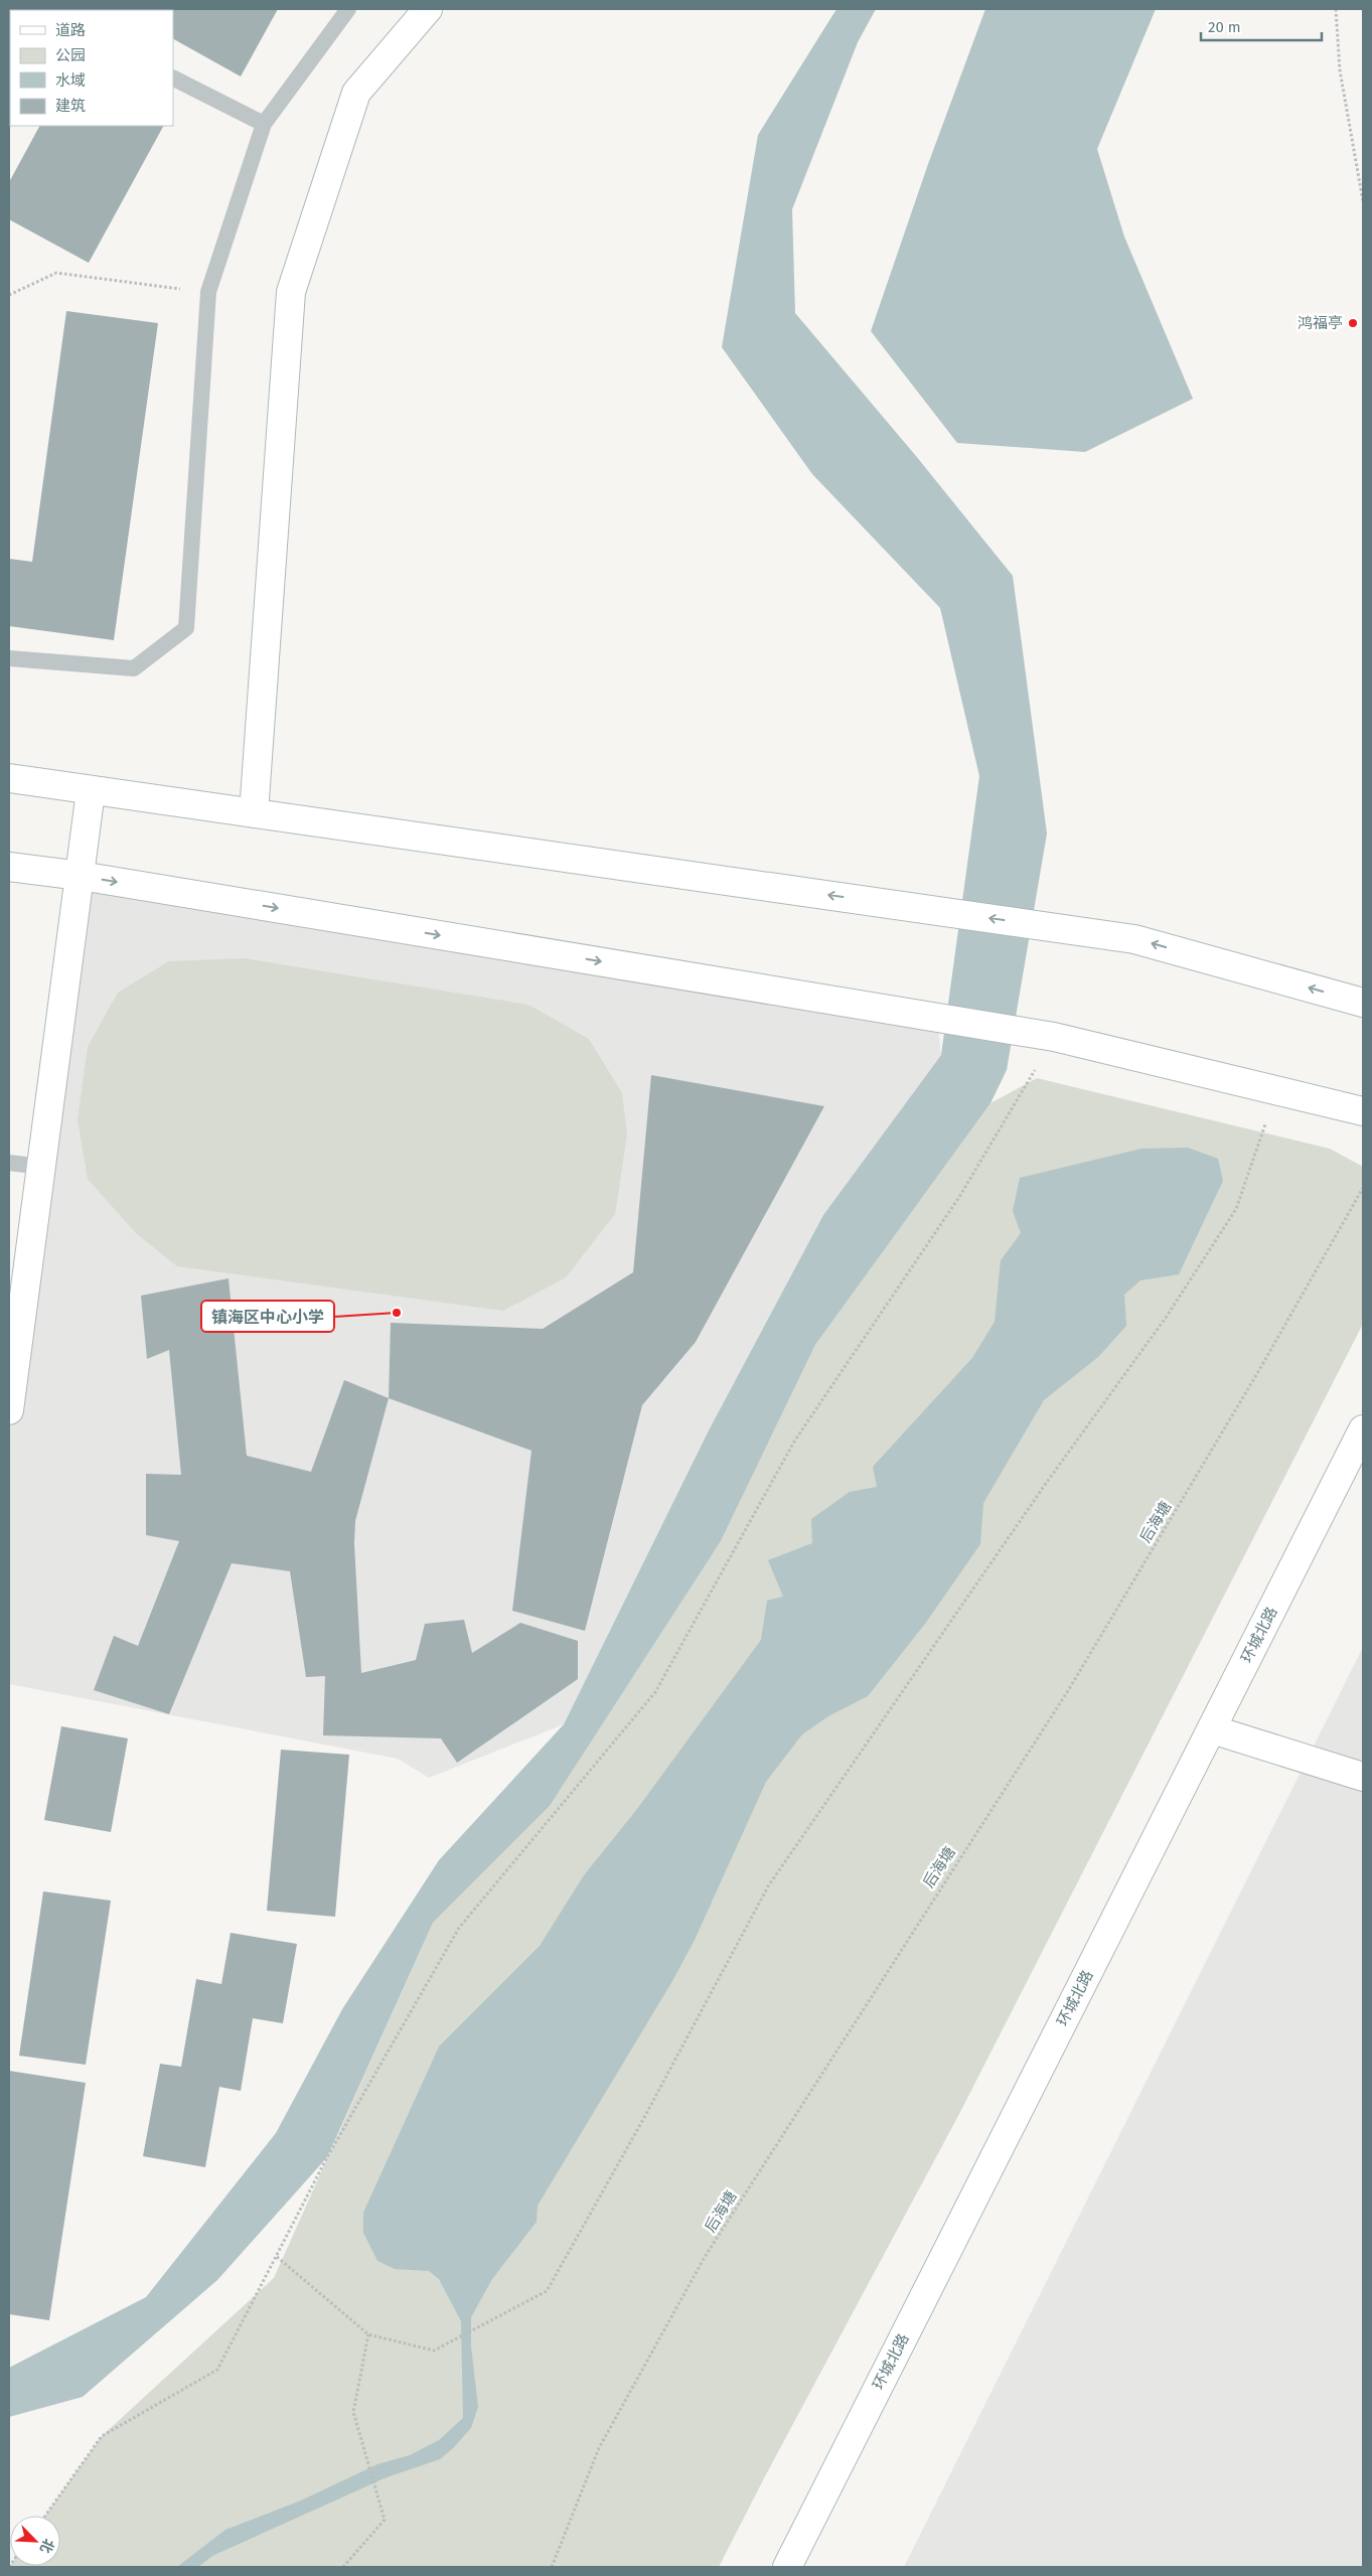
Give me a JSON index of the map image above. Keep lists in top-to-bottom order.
{
  "streets": {
    "street": ["环城北路"],
    "path": ["后海塘"]
  },
  "places": ["鸿福亭", "镇海区中心小学"],
  "legend": [
    "道路",
    "公园",
    "水域",
    "建筑"
  ],
  "scale_bar": "20 m",
  "north": "bottom right"
}
